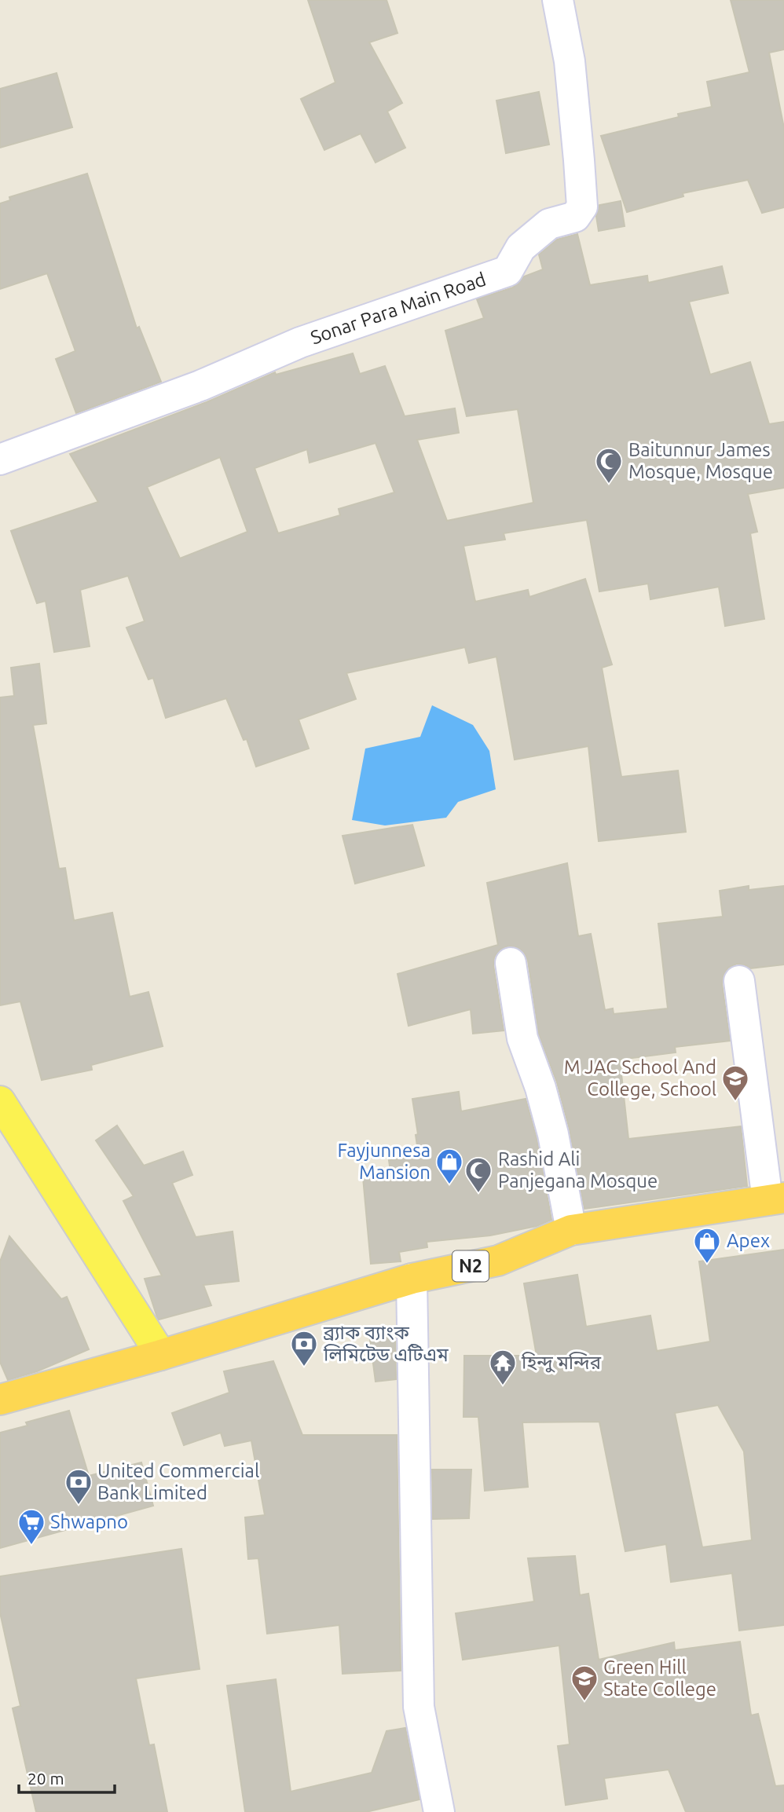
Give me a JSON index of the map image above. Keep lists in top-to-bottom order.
{
  "streets": {
    "highway": ["N2"],
    "street": ["Sonar Para Main Road"]
  },
  "places": {
    "mosque": ["Baitunnur James Mosque, Mosque", "Rashid Ali Panjegana Mosque"],
    "school or university": ["M JAC School And College, School", "Green Hill State College"],
    "shop": ["Fayjunnesa Mansion", "Apex"],
    "bank": ["ব্র্যাক ব্যাংক লিমিটেড এটিএম", "United Commercial Bank Limited"],
    "temple": ["হিন্দু মন্দির"],
    "supermarket": ["Shwapno"]
  },
  "scale_bar": "20 m"
}
